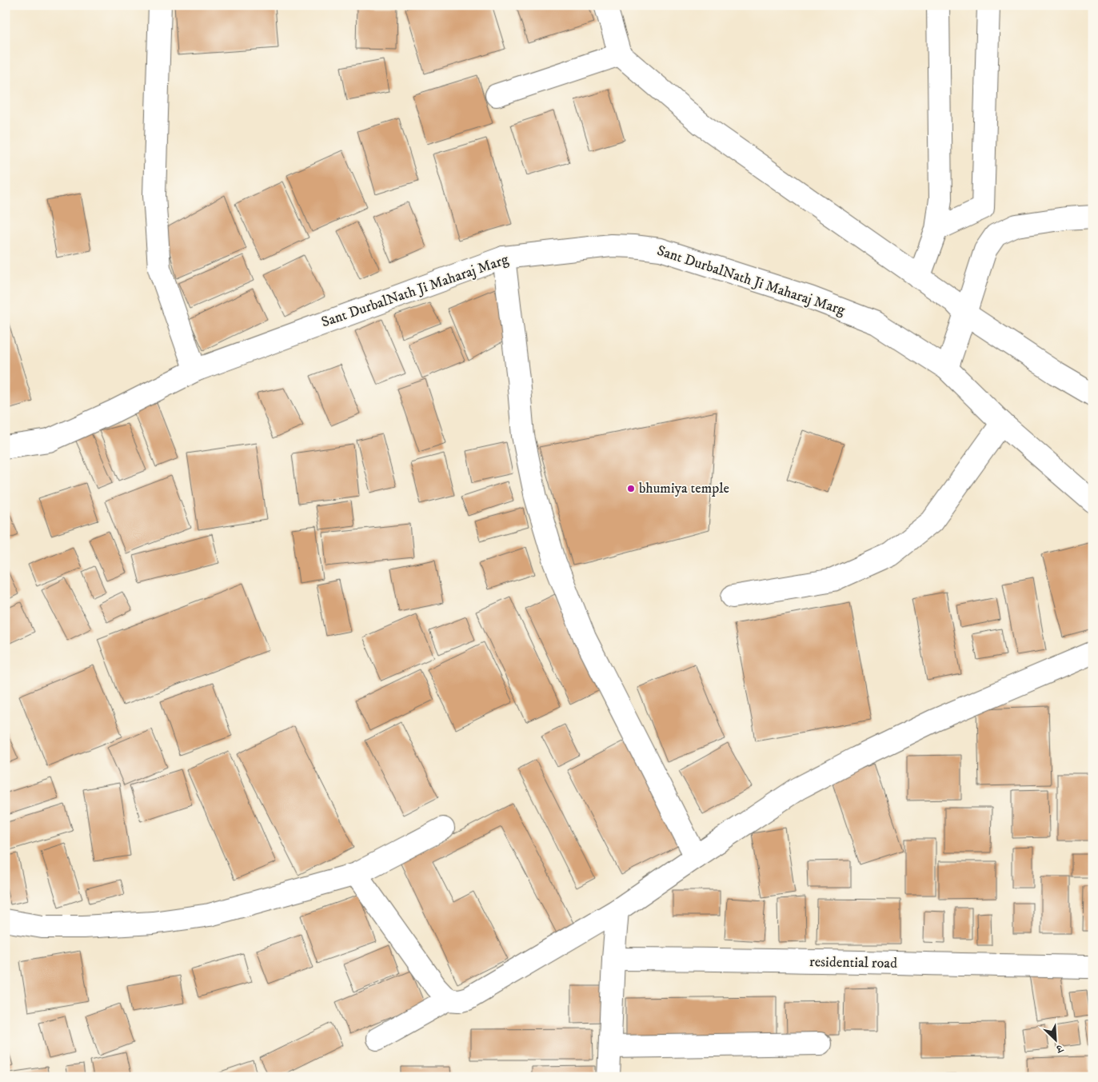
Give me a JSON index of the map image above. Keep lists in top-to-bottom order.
{
  "streets": {
    "street": ["Sant DurbalNath Ji Maharaj Marg", "residential road"]
  },
  "places": ["bhumiya temple"],
  "north": "bottom right"
}
